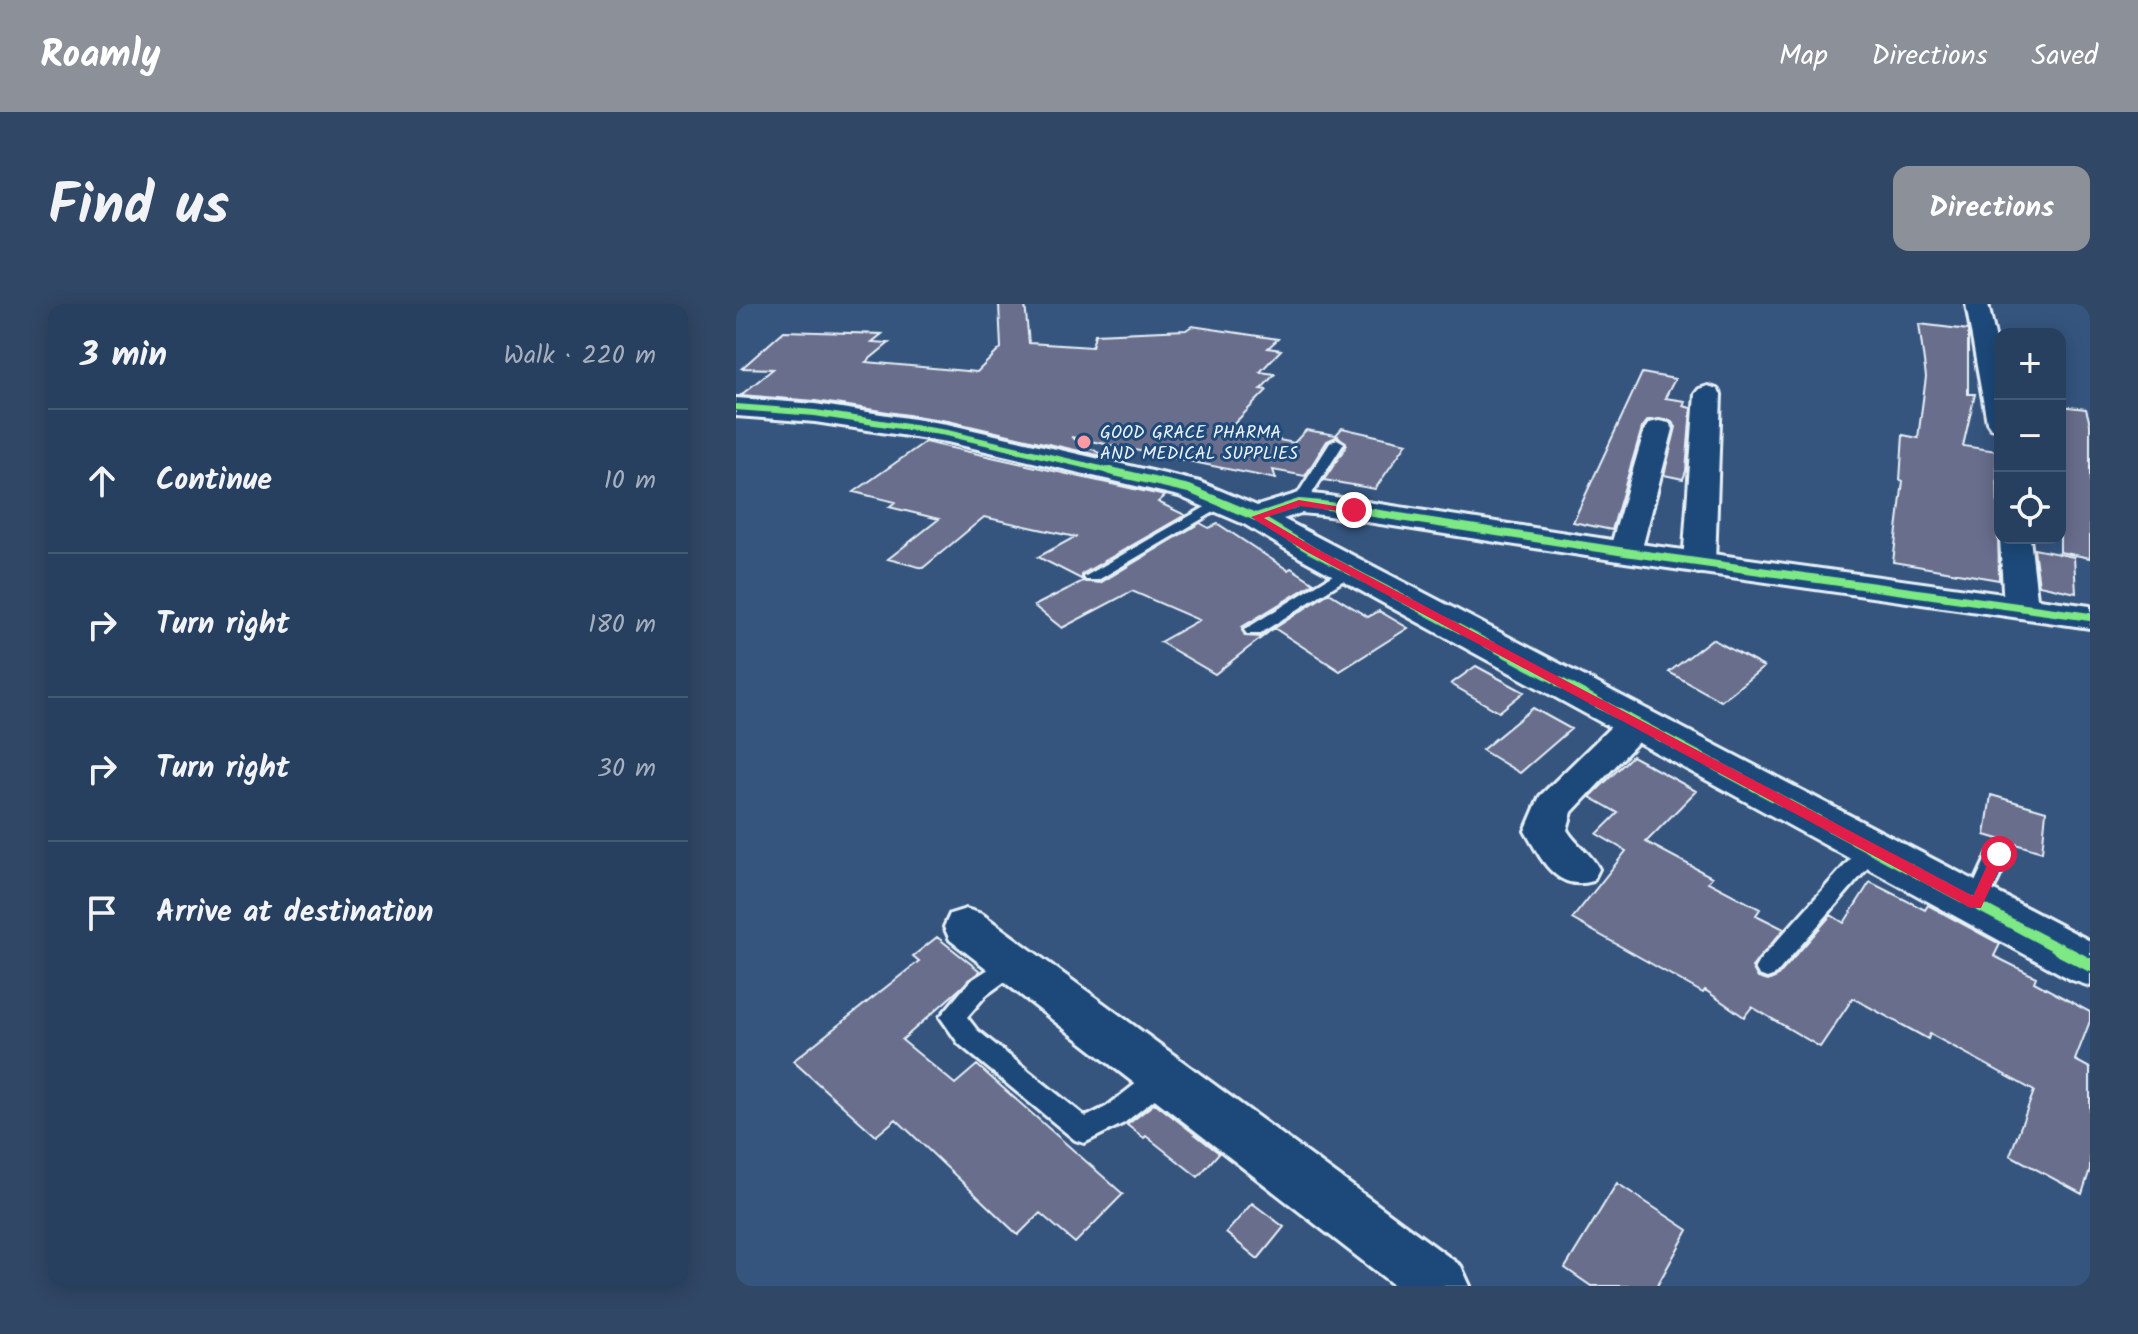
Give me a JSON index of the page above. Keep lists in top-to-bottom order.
{
  "places": ["GOOD GRACE PHARMA AND MEDICAL SUPPLIES"],
  "page": {
    "header": "Roamly",
    "nav": ["Map", "Directions", "Saved"],
    "title": "Find us",
    "buttons": "Directions",
    "heading": ["3 min", "Walk · 220 m"],
    "map_buttons": ["+", "−"],
    "list": [
      ["Continue", "10 m"],
      ["Turn right", "180 m"],
      ["Turn right", "30 m"],
      "Arrive at destination"
    ]
  }
}
